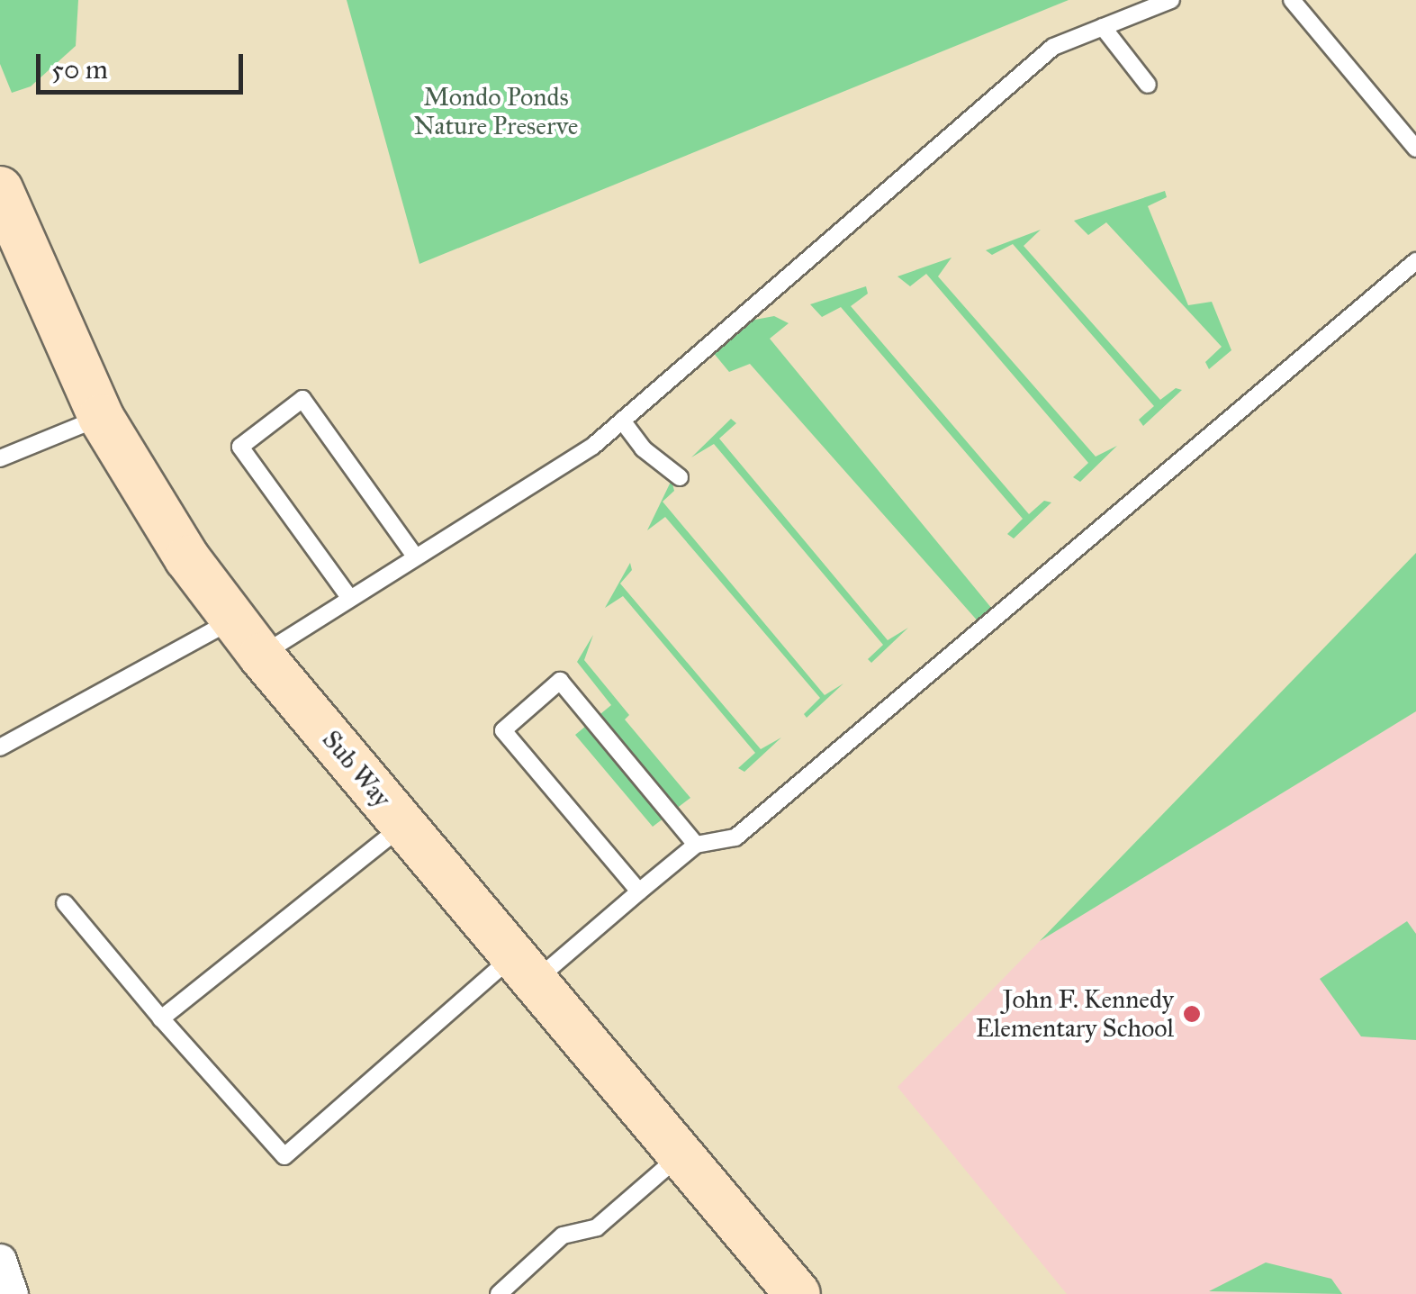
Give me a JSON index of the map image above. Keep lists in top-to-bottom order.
{
  "streets": {
    "main road": ["Sub Way"]
  },
  "parks": ["Mondo Ponds Nature Preserve"],
  "places": ["John F. Kennedy Elementary School"],
  "scale_bar": "50 m"
}
